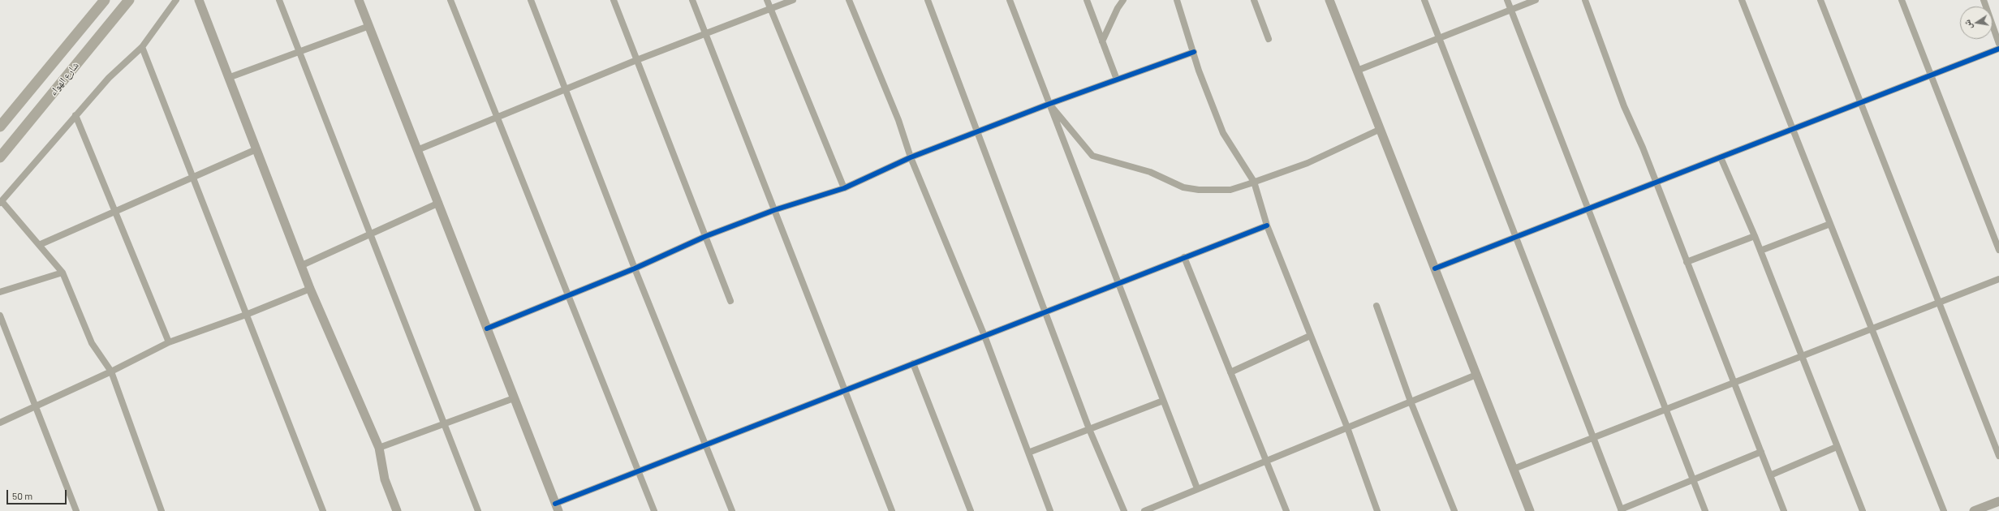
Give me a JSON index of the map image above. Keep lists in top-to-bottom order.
{
  "streets": {
    "main road": ["شارع الهواء"]
  },
  "scale_bar": "50 m",
  "north": "left"
}
